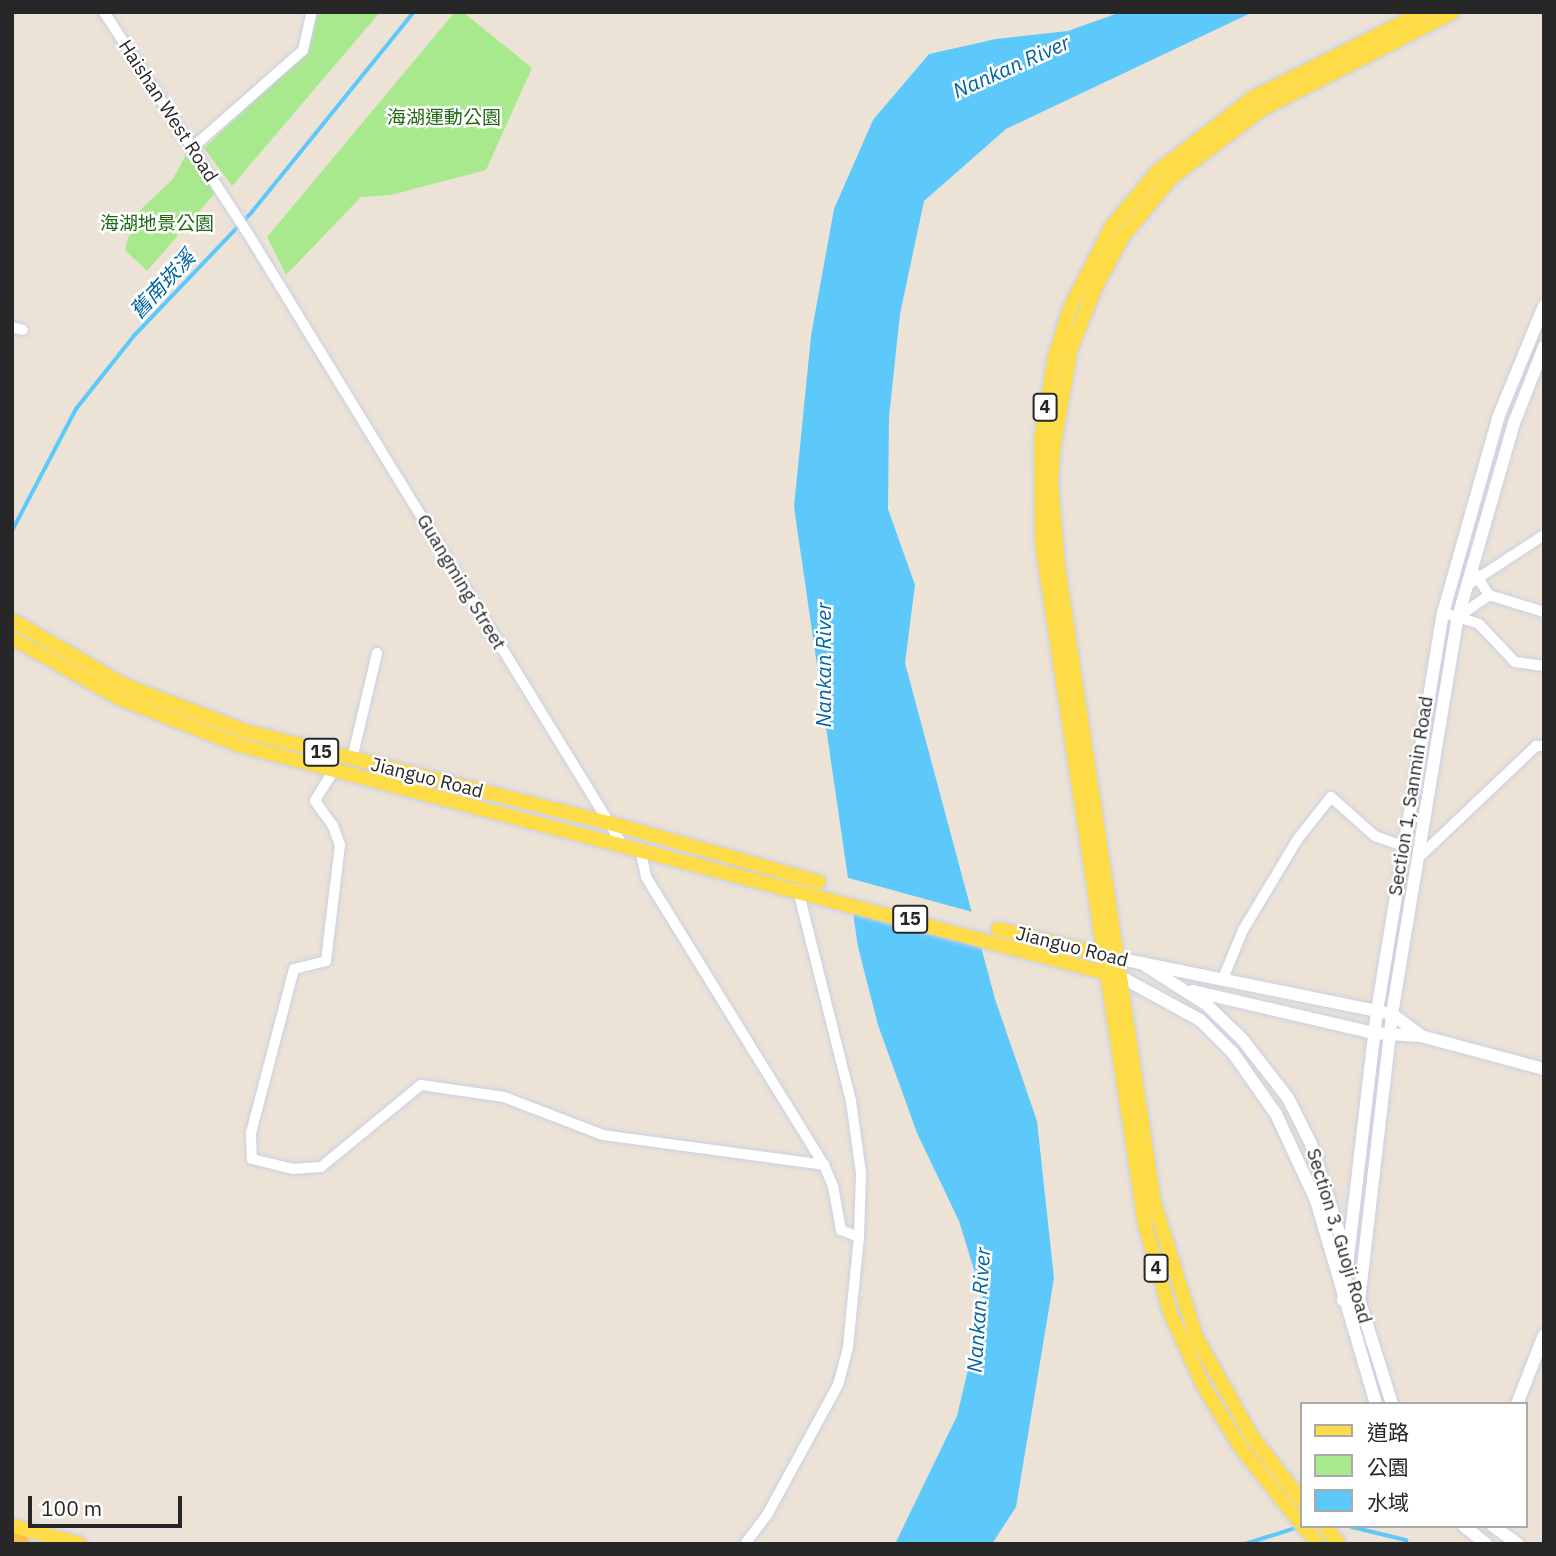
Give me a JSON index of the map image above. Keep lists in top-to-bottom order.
{
  "streets": {
    "main road": ["4", "15", "Jianguo Road"],
    "street": [
      "Haishan West Road",
      "Guangming Street",
      "Section 1, Sanmin Road",
      "Section 3, Guoji Road"
    ]
  },
  "crossings": [
    ["Haishan West Road", "Guangming Street"],
    ["4", "Jianguo Road"],
    ["4", "Section 3, Guoji Road"],
    ["Guangming Street", "Jianguo Road"],
    ["Jianguo Road", "Section 1, Sanmin Road"],
    ["Jianguo Road", "Section 3, Guoji Road"],
    ["Section 1, Sanmin Road", "Section 3, Guoji Road"]
  ],
  "water": ["Nankan River", "舊南崁溪"],
  "parks": ["海湖運動公園", "海湖地景公園"],
  "legend": ["道路", "公園", "水域"],
  "scale_bar": "100 m"
}
